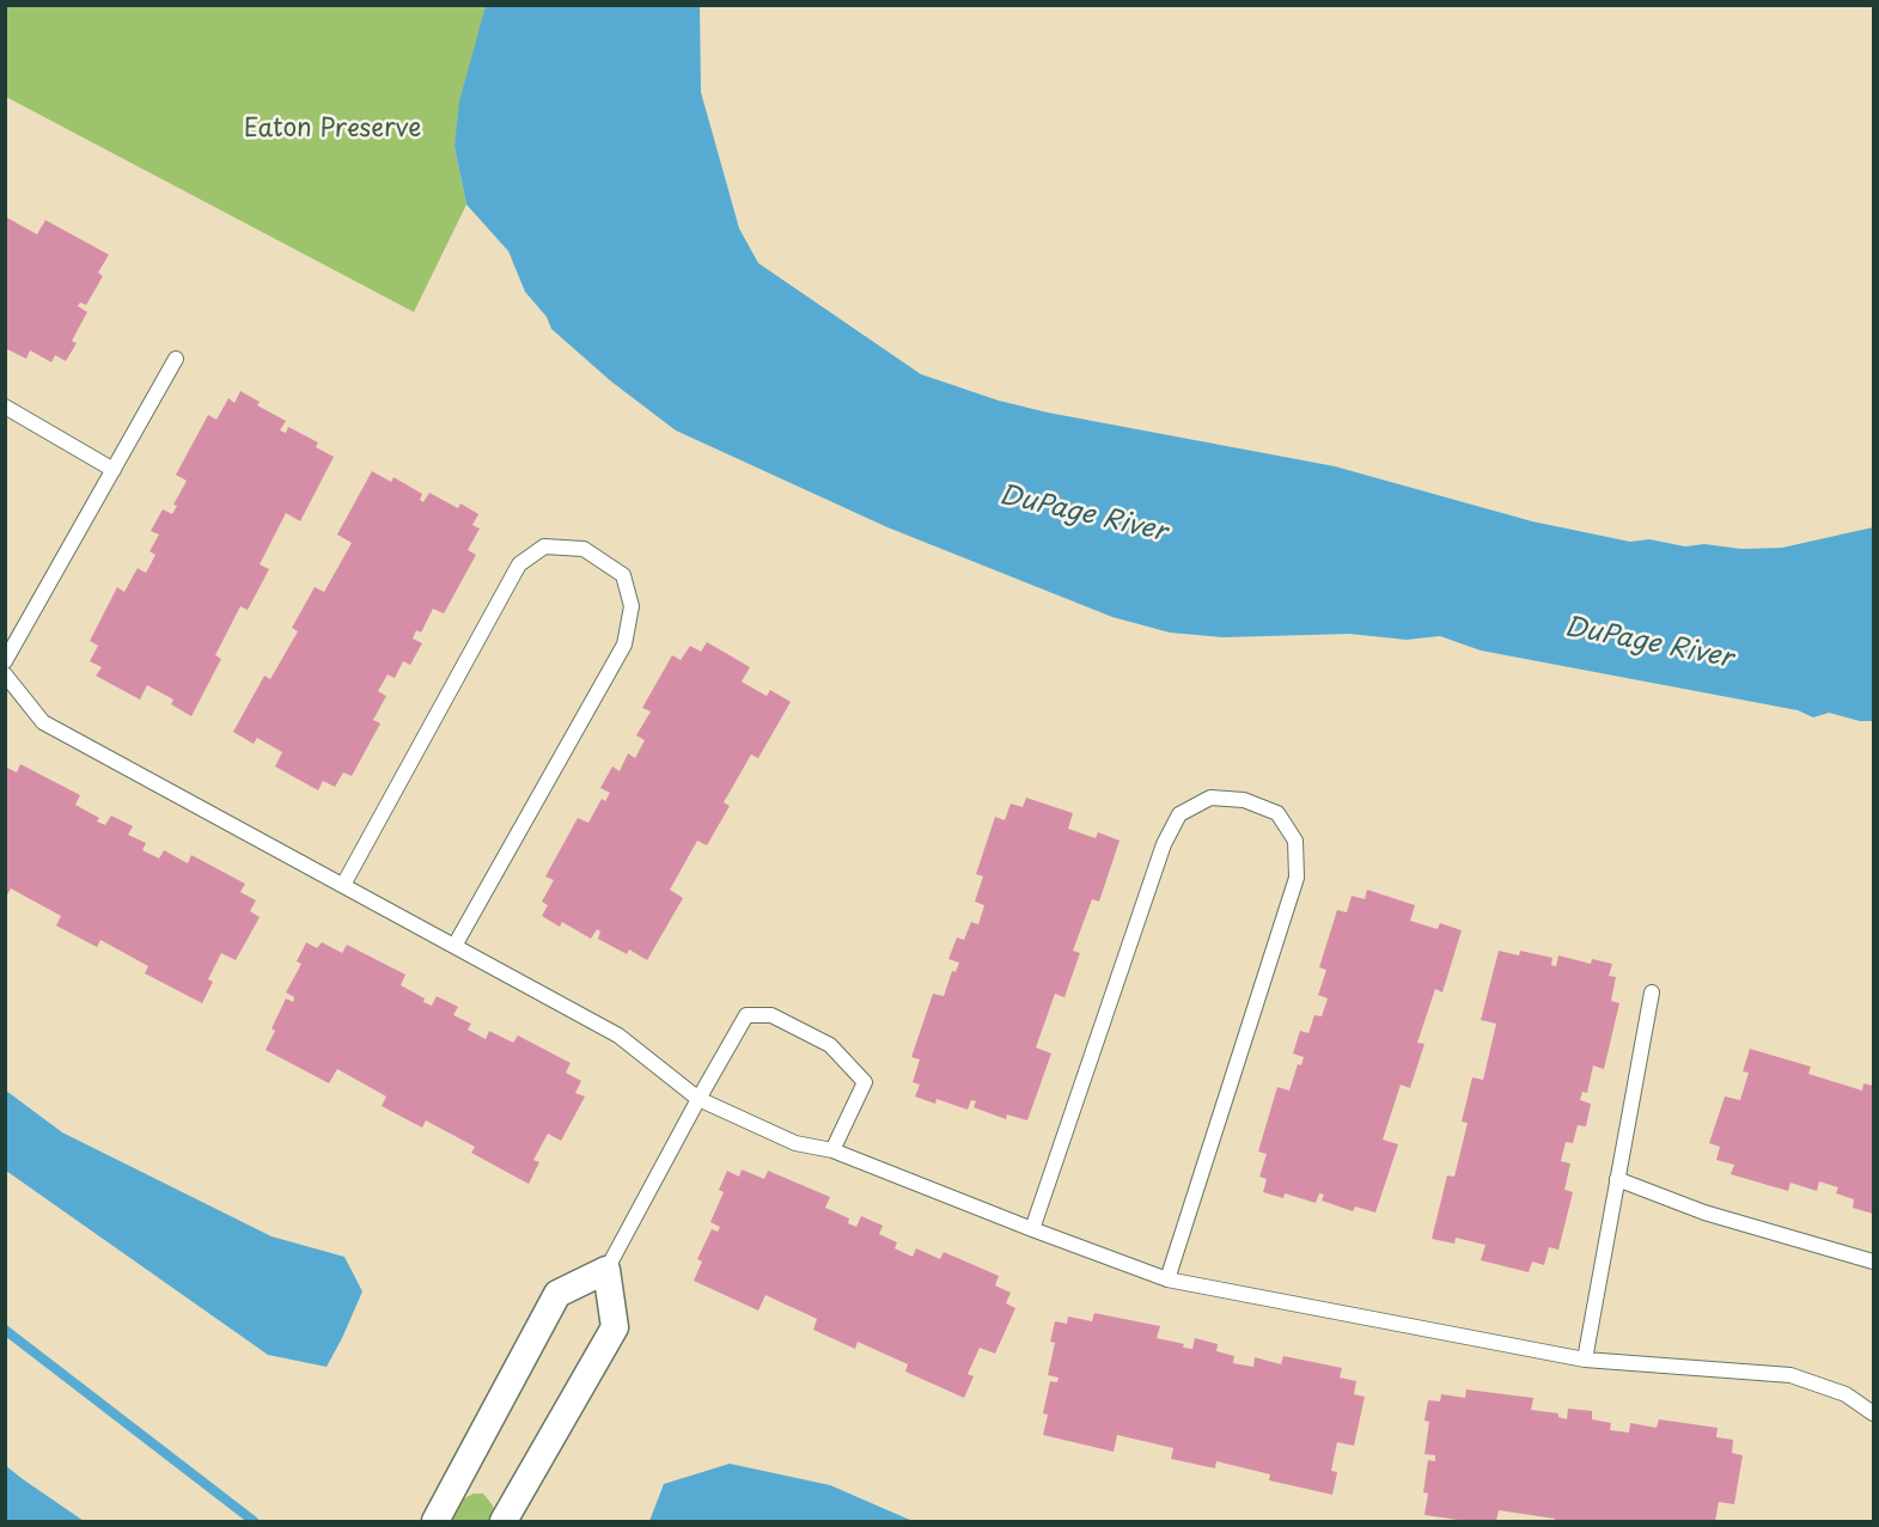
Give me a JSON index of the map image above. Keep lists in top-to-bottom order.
{
  "water": ["DuPage River"],
  "parks": ["Eaton Preserve"]
}
